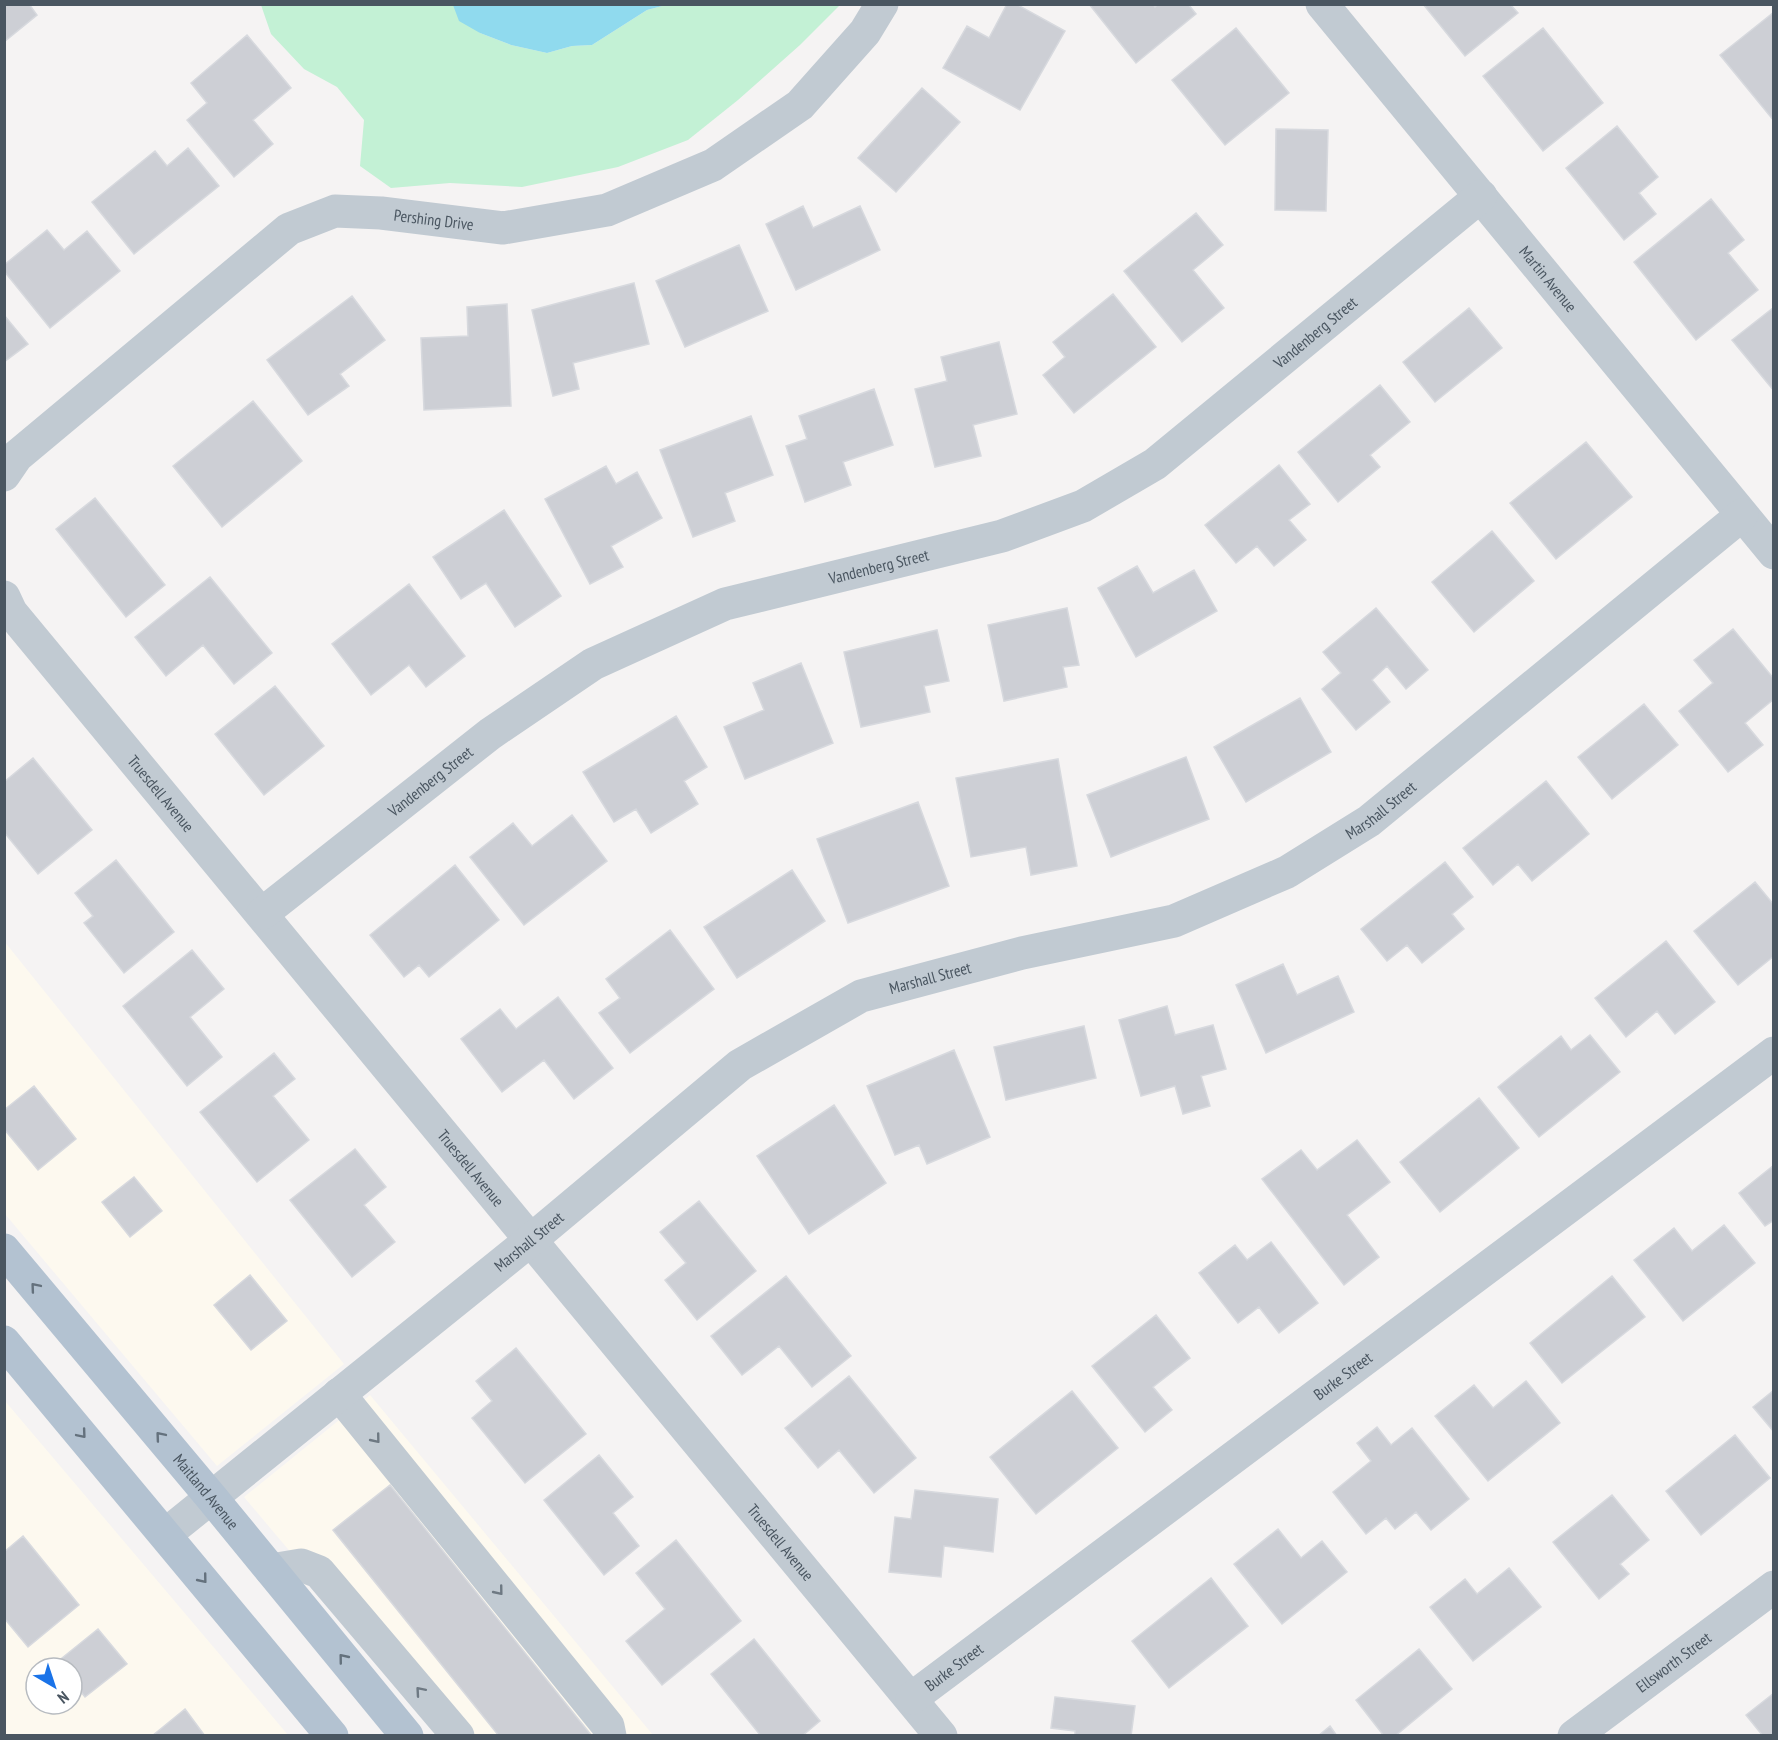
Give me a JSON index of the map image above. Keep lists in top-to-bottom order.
{
  "streets": {
    "main road": ["Maitland Avenue"],
    "street": [
      "Pershing Drive",
      "Martin Avenue",
      "Vandenberg Street",
      "Truesdell Avenue",
      "Marshall Street",
      "Burke Street",
      "Ellsworth Street"
    ]
  },
  "crossings": [
    ["Martin Avenue", "Vandenberg Street"],
    ["Martin Avenue", "Marshall Street"],
    ["Vandenberg Street", "Truesdell Avenue"],
    ["Truesdell Avenue", "Marshall Street"],
    ["Truesdell Avenue", "Burke Street"],
    ["Marshall Street", "Maitland Avenue"]
  ],
  "north": "bottom right"
}
